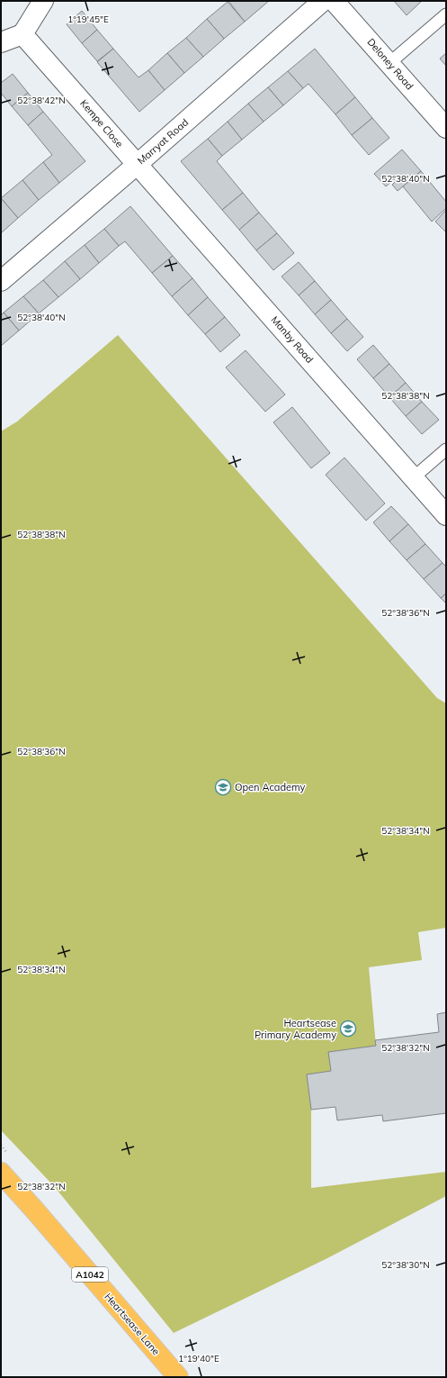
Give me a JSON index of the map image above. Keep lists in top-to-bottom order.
{
  "streets": {
    "highway": ["A1042", "Heartsease Lane"],
    "street": [
      "Deloney Road",
      "Kempe Close",
      "Marryat Road",
      "Manby Road"
    ]
  },
  "crossings": [
    ["Kempe Close", "Marryat Road"],
    ["Kempe Close", "Manby Road"],
    ["Marryat Road", "Manby Road"]
  ],
  "places": {
    "school or university": ["Open Academy", "Heartsease Primary Academy"]
  },
  "coordinates": [
    "1°19'45\"E",
    "52°38'42\"N",
    "52°38'40\"N",
    "52°38'38\"N",
    "52°38'36\"N",
    "52°38'34\"N",
    "52°38'32\"N",
    "52°38'30\"N",
    "1°19'40\"E"
  ]
}
